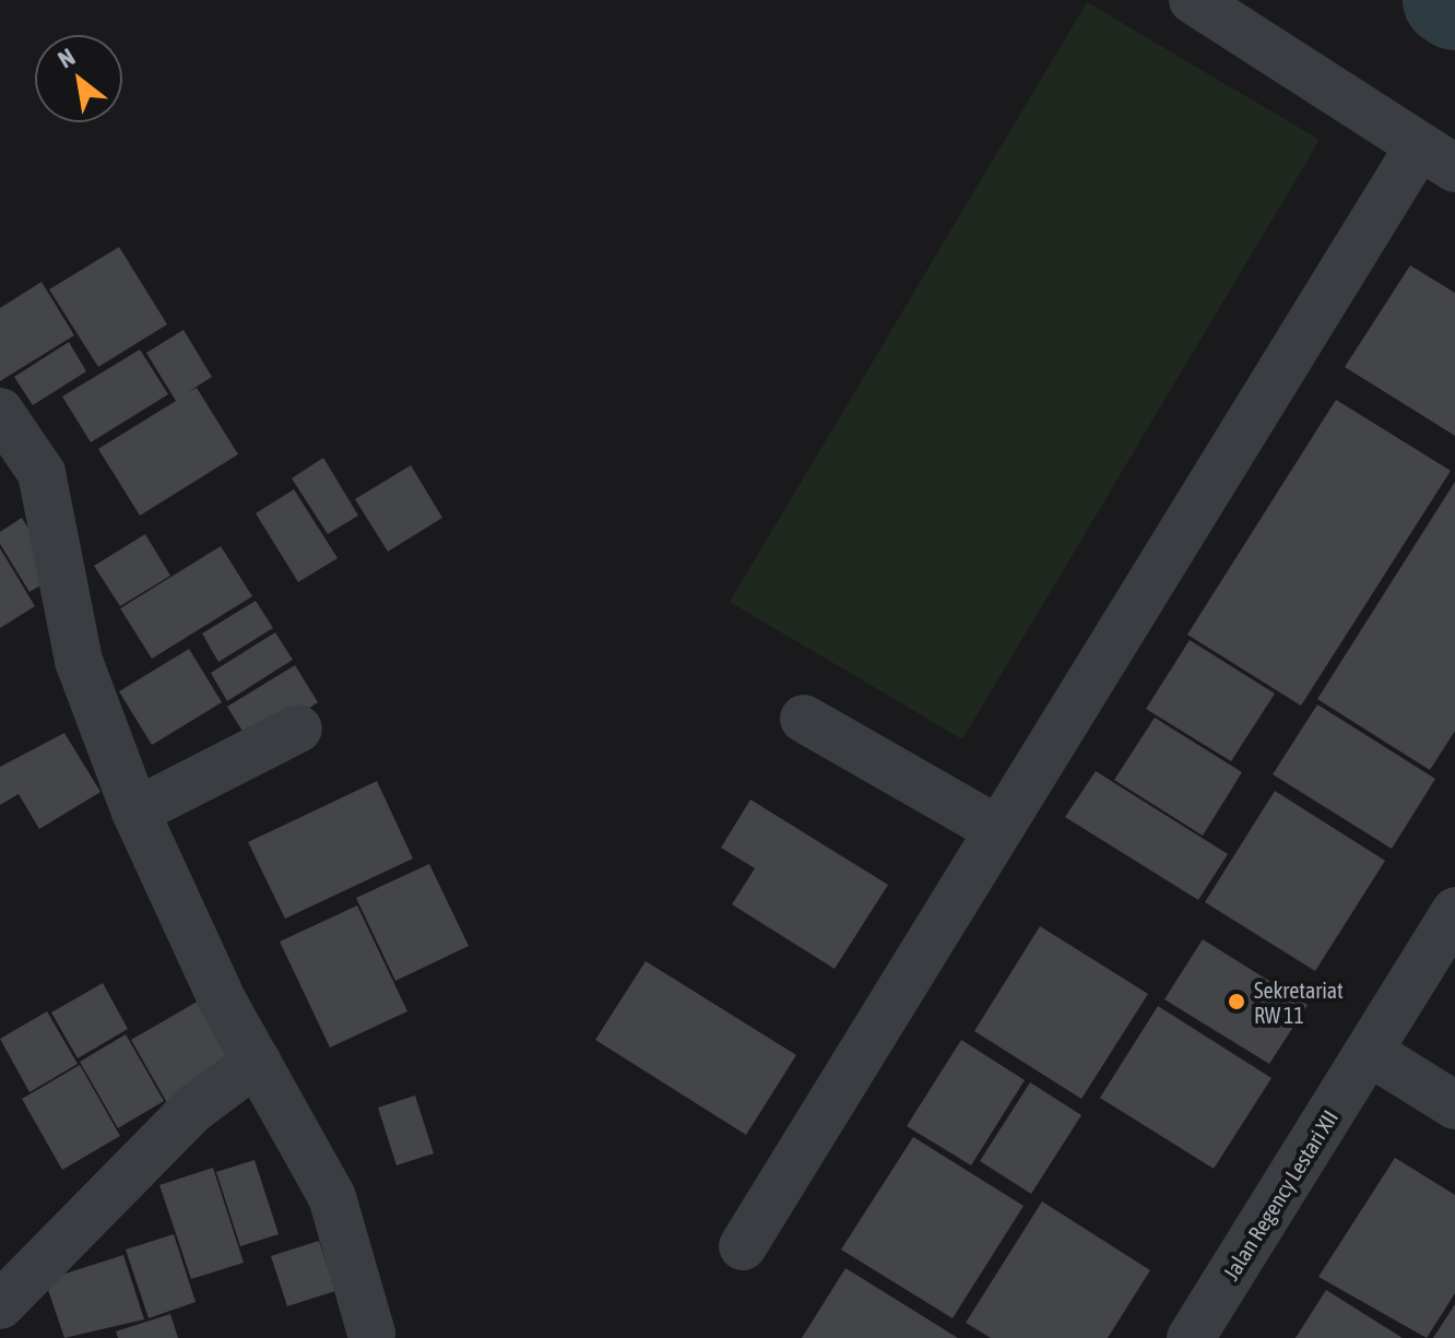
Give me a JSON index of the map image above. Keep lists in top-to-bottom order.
{
  "streets": {
    "street": ["Jalan Regency Lestari XII"]
  },
  "places": ["Sekretariat RW 11"],
  "north": "top left"
}
